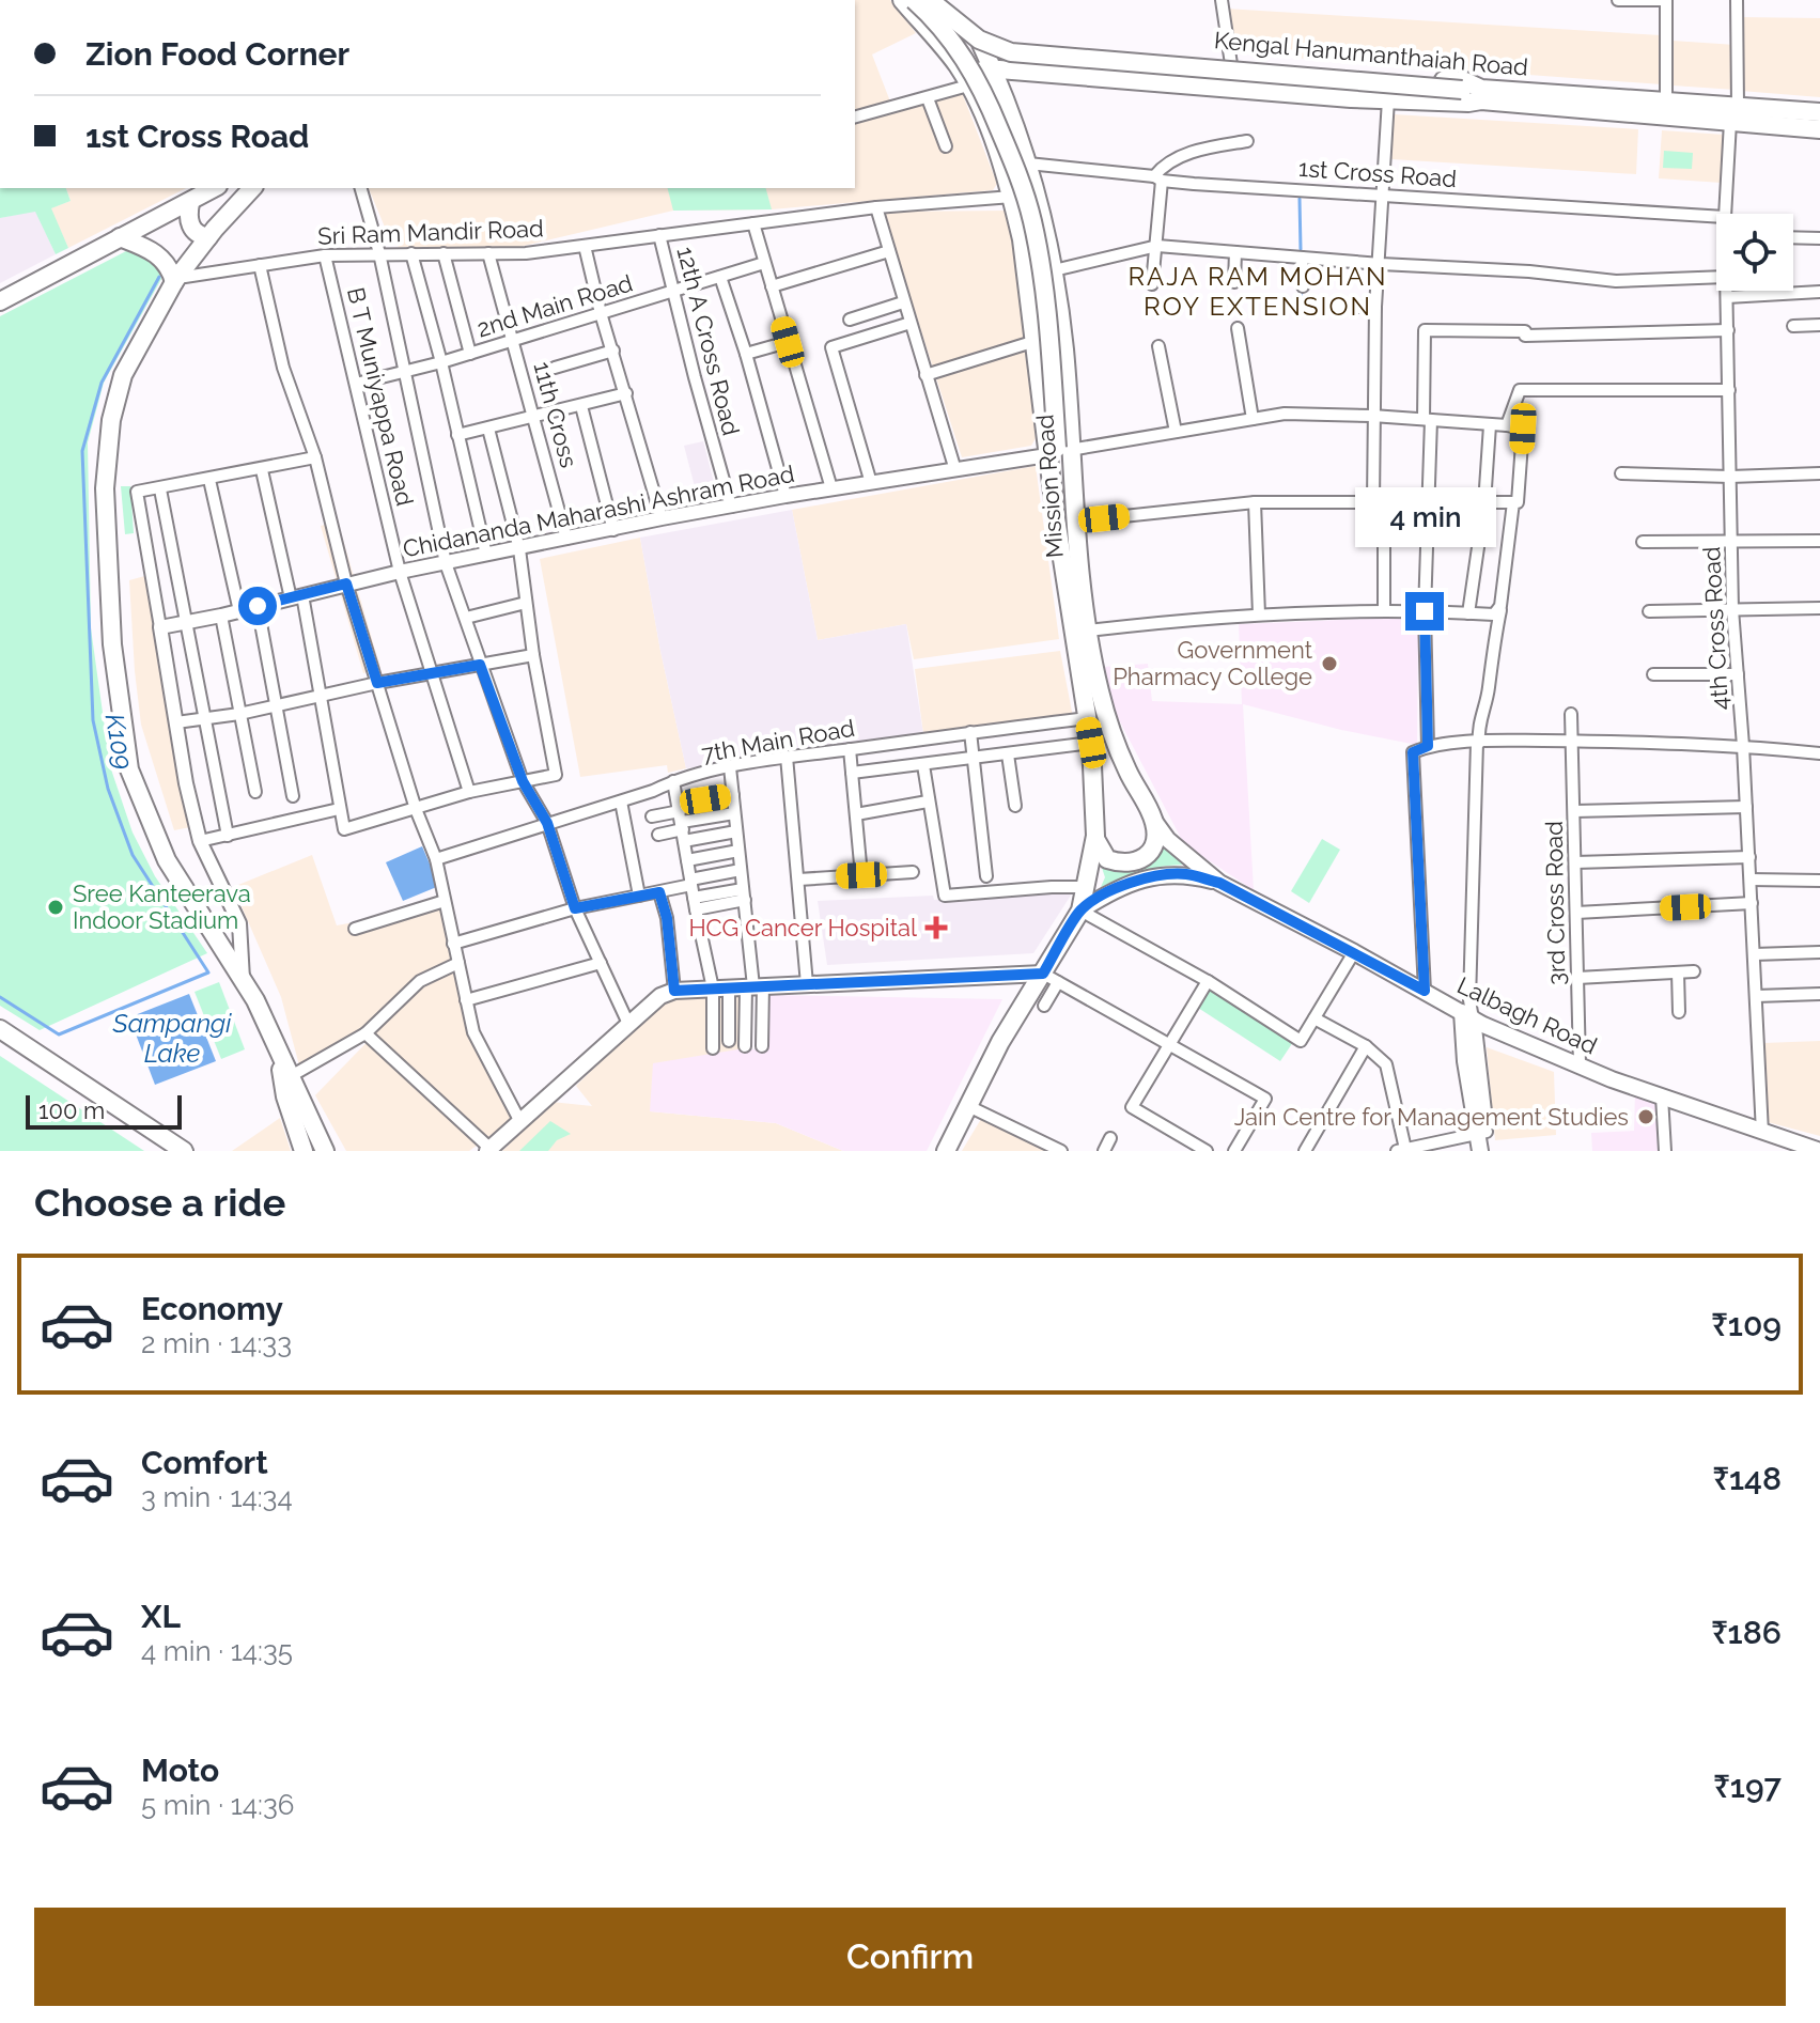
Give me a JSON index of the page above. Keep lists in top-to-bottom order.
{
  "streets": {
    "main road": ["Kengal Hanumanthaiah Road", "Mission Road", "Lalbagh Road"],
    "street": [
      "1st Cross Road",
      "Sri Ram Mandir Road",
      "2nd Main Road",
      "12th A Cross Road",
      "B T Muniyappa Road",
      "11th Cross",
      "Chidananda Maharashi Ashram Road",
      "4th Cross Road",
      "7th Main Road",
      "3rd Cross Road"
    ]
  },
  "crossings": [
    ["Kengal Hanumanthaiah Road", "Mission Road"],
    ["Kengal Hanumanthaiah Road", "4th Cross Road"],
    ["1st Cross Road", "Mission Road"],
    ["Sri Ram Mandir Road", "12th A Cross Road"],
    ["Sri Ram Mandir Road", "B T Muniyappa Road"],
    ["Sri Ram Mandir Road", "11th Cross"],
    ["Sri Ram Mandir Road", "Mission Road"],
    ["2nd Main Road", "12th A Cross Road"],
    ["2nd Main Road", "B T Muniyappa Road"],
    ["2nd Main Road", "11th Cross"],
    ["12th A Cross Road", "Chidananda Maharashi Ashram Road"],
    ["B T Muniyappa Road", "Chidananda Maharashi Ashram Road"],
    ["11th Cross", "Chidananda Maharashi Ashram Road"],
    ["Mission Road", "Chidananda Maharashi Ashram Road"],
    ["Mission Road", "7th Main Road"],
    ["Mission Road", "Lalbagh Road"],
    ["4th Cross Road", "Lalbagh Road"],
    ["3rd Cross Road", "Lalbagh Road"]
  ],
  "districts": ["RAJA RAM MOHAN ROY EXTENSION"],
  "water": ["K109", "Sampangi Lake"],
  "places": {
    "other": ["Government Pharmacy College", "Sree Kanteerava Indoor Stadium", "Jain Centre for Management Studies"],
    "health": ["HCG Cancer Hospital"]
  },
  "scale_bar": "100 m",
  "page": {
    "banner": ["Zion Food Corner", "1st Cross Road"],
    "bubble": "4 min",
    "scale": "100 m",
    "heading": "Choose a ride",
    "list": [
      {
        "name": "Economy",
        "note": "2 min · 14:33",
        "value": "₹109"
      },
      {
        "name": "Comfort",
        "note": "3 min · 14:34",
        "value": "₹148"
      },
      {
        "name": "XL",
        "note": "4 min · 14:35",
        "value": "₹186"
      },
      {
        "name": "Moto",
        "note": "5 min · 14:36",
        "value": "₹197"
      }
    ],
    "buttons": "Confirm"
  }
}
